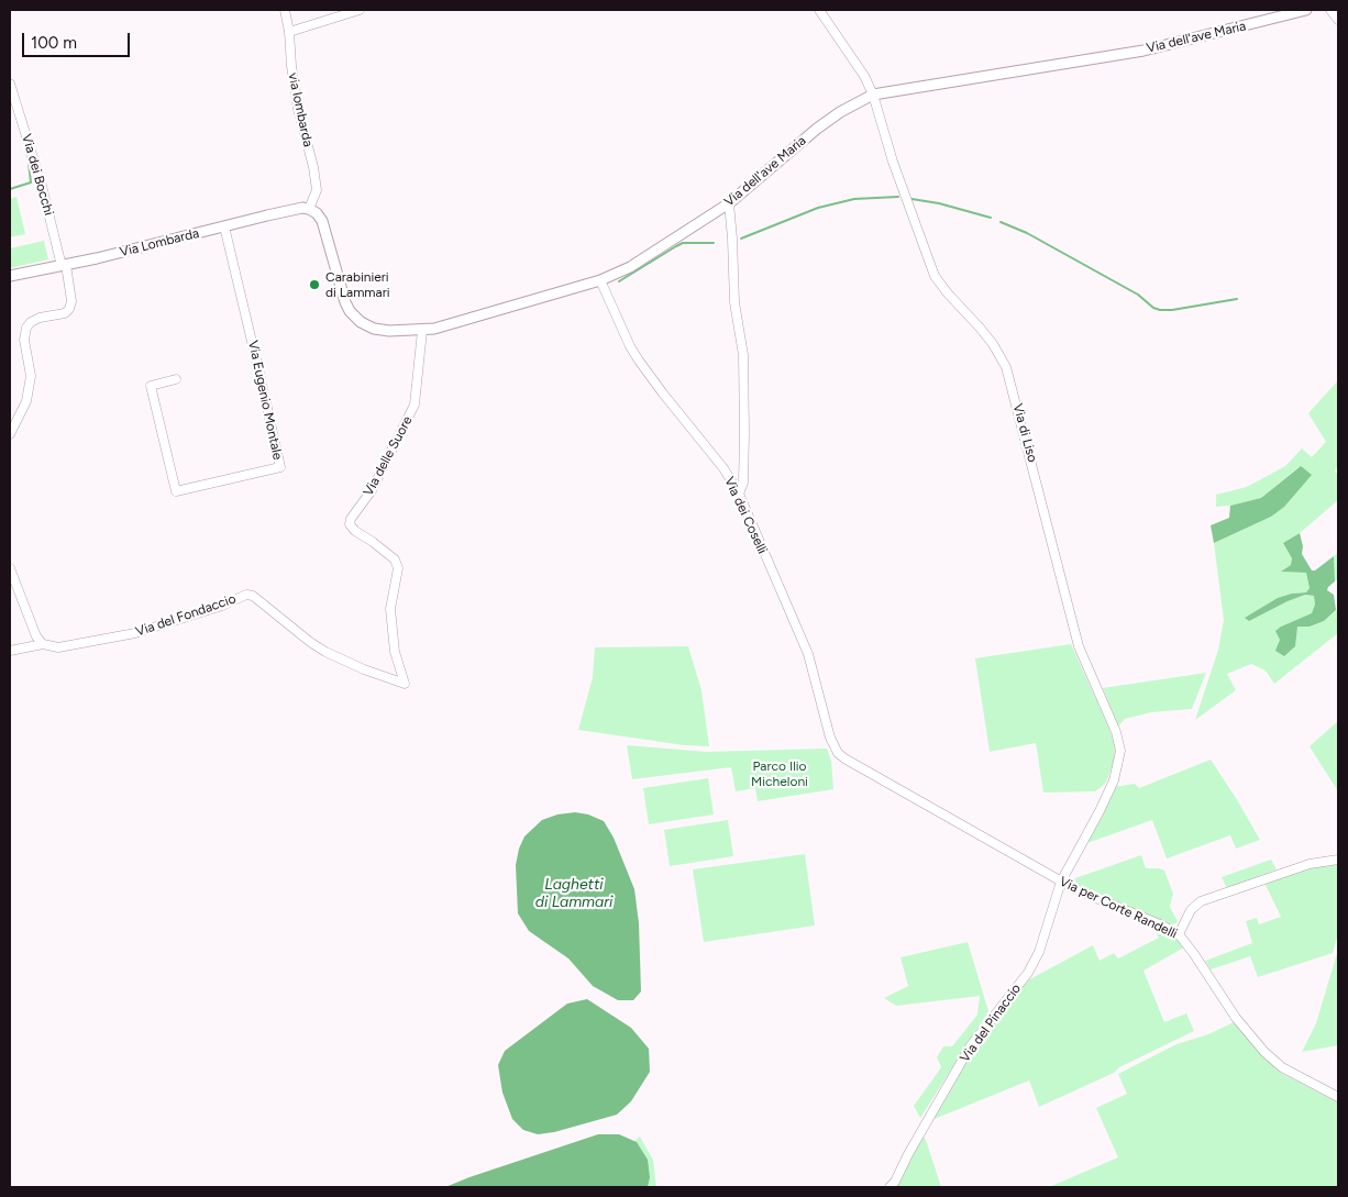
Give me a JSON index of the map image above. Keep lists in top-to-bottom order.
{
  "streets": {
    "street": [
      "Via dell'ave Maria",
      "via lombarda",
      "Via dei Bocchi",
      "Via Lombarda",
      "Via Eugenio Montale",
      "Via di Liso",
      "Via delle Suore",
      "Via dei Coselli",
      "Via del Fondaccio",
      "Via per Corte Randelli",
      "Via del Pinaccio"
    ]
  },
  "crossings": [
    ["Via dell'ave Maria", "via lombarda"],
    ["Via dell'ave Maria", "Via Lombarda"],
    ["Via dell'ave Maria", "Via di Liso"],
    ["Via dell'ave Maria", "Via delle Suore"],
    ["Via dell'ave Maria", "Via dei Coselli"],
    ["via lombarda", "Via Lombarda"],
    ["Via dei Bocchi", "Via Lombarda"],
    ["Via Lombarda", "Via Eugenio Montale"],
    ["Via di Liso", "Via per Corte Randelli"],
    ["Via di Liso", "Via del Pinaccio"],
    ["Via delle Suore", "Via del Fondaccio"],
    ["Via dei Coselli", "Via per Corte Randelli"],
    ["Via per Corte Randelli", "Via del Pinaccio"]
  ],
  "water": ["Laghetti di Lammari"],
  "parks": ["Parco Ilio Micheloni"],
  "places": ["Carabinieri di Lammari"],
  "scale_bar": "100 m"
}
